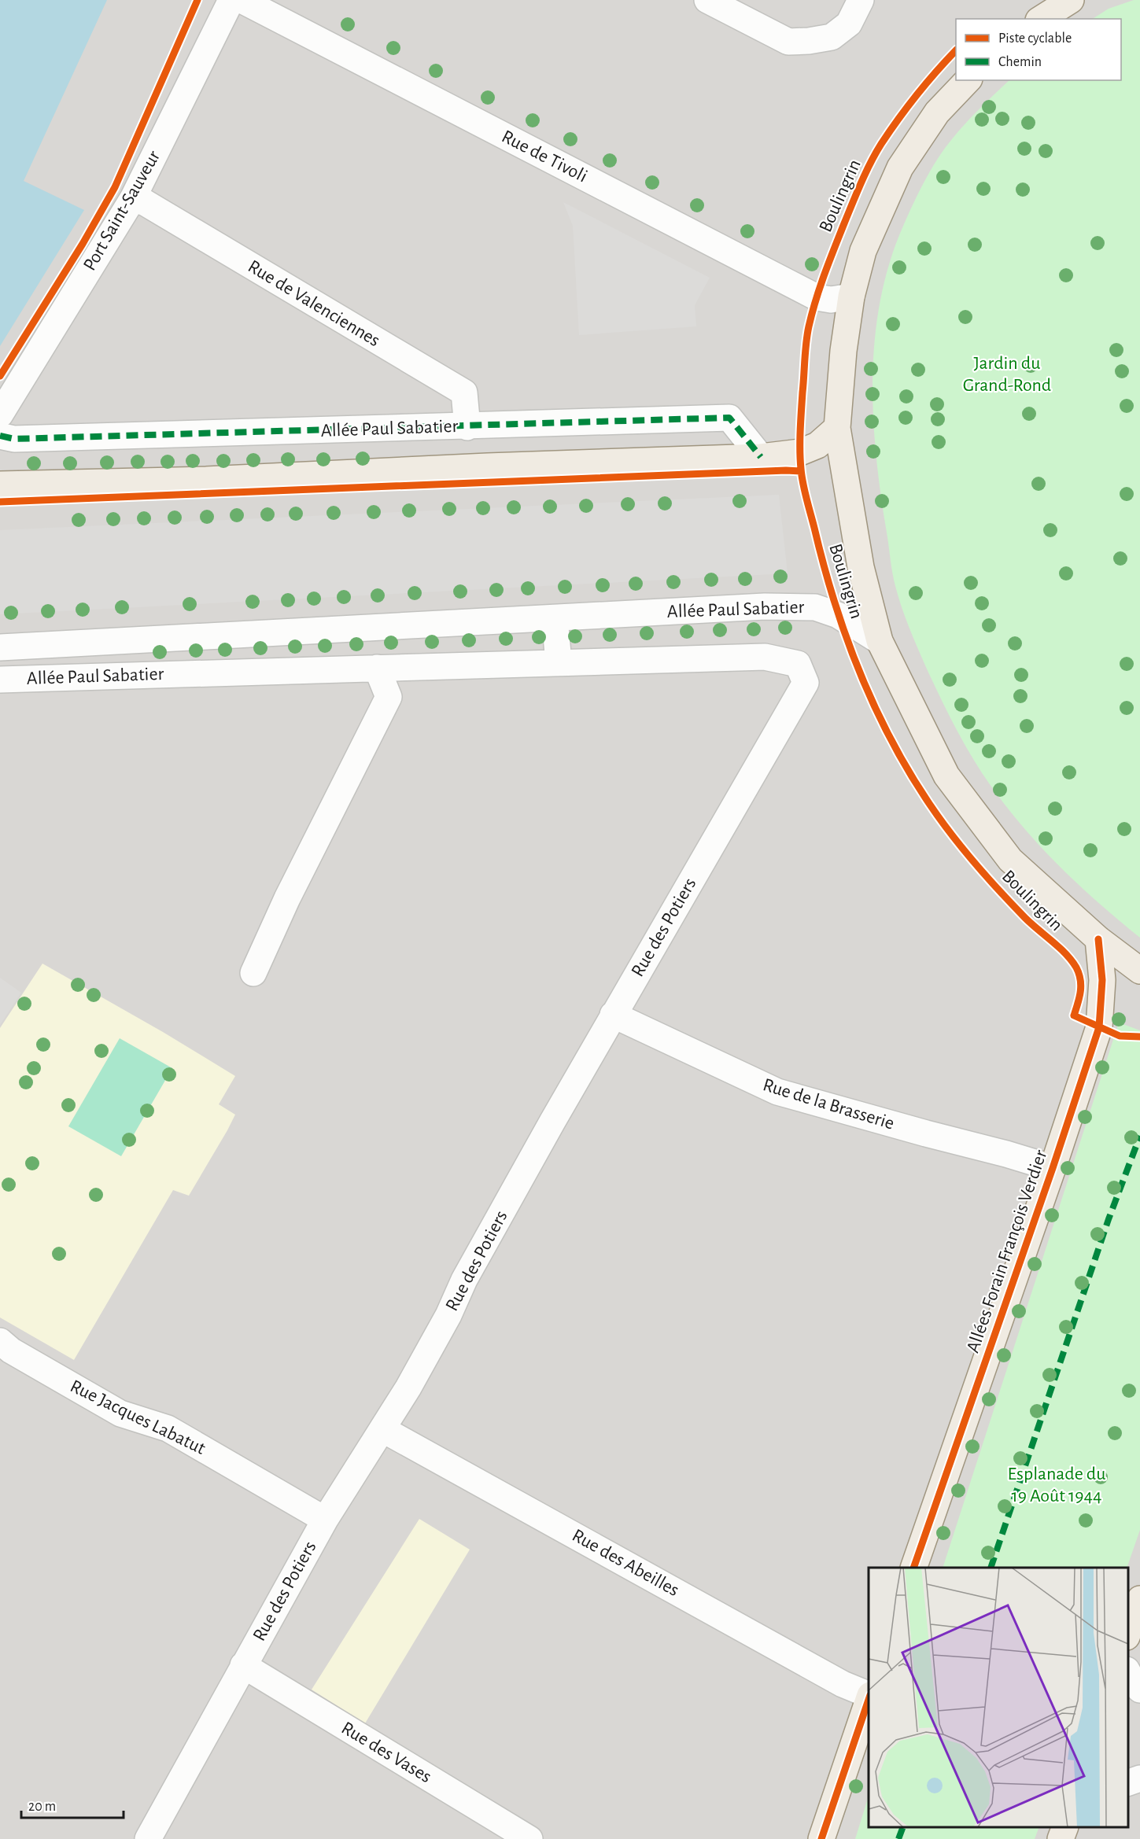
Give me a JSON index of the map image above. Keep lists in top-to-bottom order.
{
  "streets": {
    "main road": ["Boulingrin", "Allées Forain François Verdier"],
    "street": [
      "Rue de Tivoli",
      "Port Saint-Sauveur",
      "Rue de Valenciennes",
      "Allée Paul Sabatier",
      "Rue des Potiers",
      "Rue de la Brasserie",
      "Rue Jacques Labatut",
      "Rue des Abeilles",
      "Rue des Vases"
    ]
  },
  "crossings": [
    ["Rue de Tivoli", "Boulingrin"],
    ["Boulingrin", "Allée Paul Sabatier"],
    ["Boulingrin", "Allées Forain François Verdier"],
    ["Port Saint-Sauveur", "Rue de Valenciennes"],
    ["Rue de Valenciennes", "Allée Paul Sabatier"],
    ["Allée Paul Sabatier", "Rue des Potiers"],
    ["Rue des Potiers", "Rue de la Brasserie"],
    ["Rue des Potiers", "Rue Jacques Labatut"],
    ["Rue des Potiers", "Rue des Abeilles"],
    ["Rue des Potiers", "Rue des Vases"],
    ["Rue de la Brasserie", "Allées Forain François Verdier"]
  ],
  "parks": ["Jardin du Grand-Rond", "Esplanade du 19 Août 1944"],
  "legend": ["Piste cyclable", "Chemin"],
  "scale_bar": "20 m"
}
